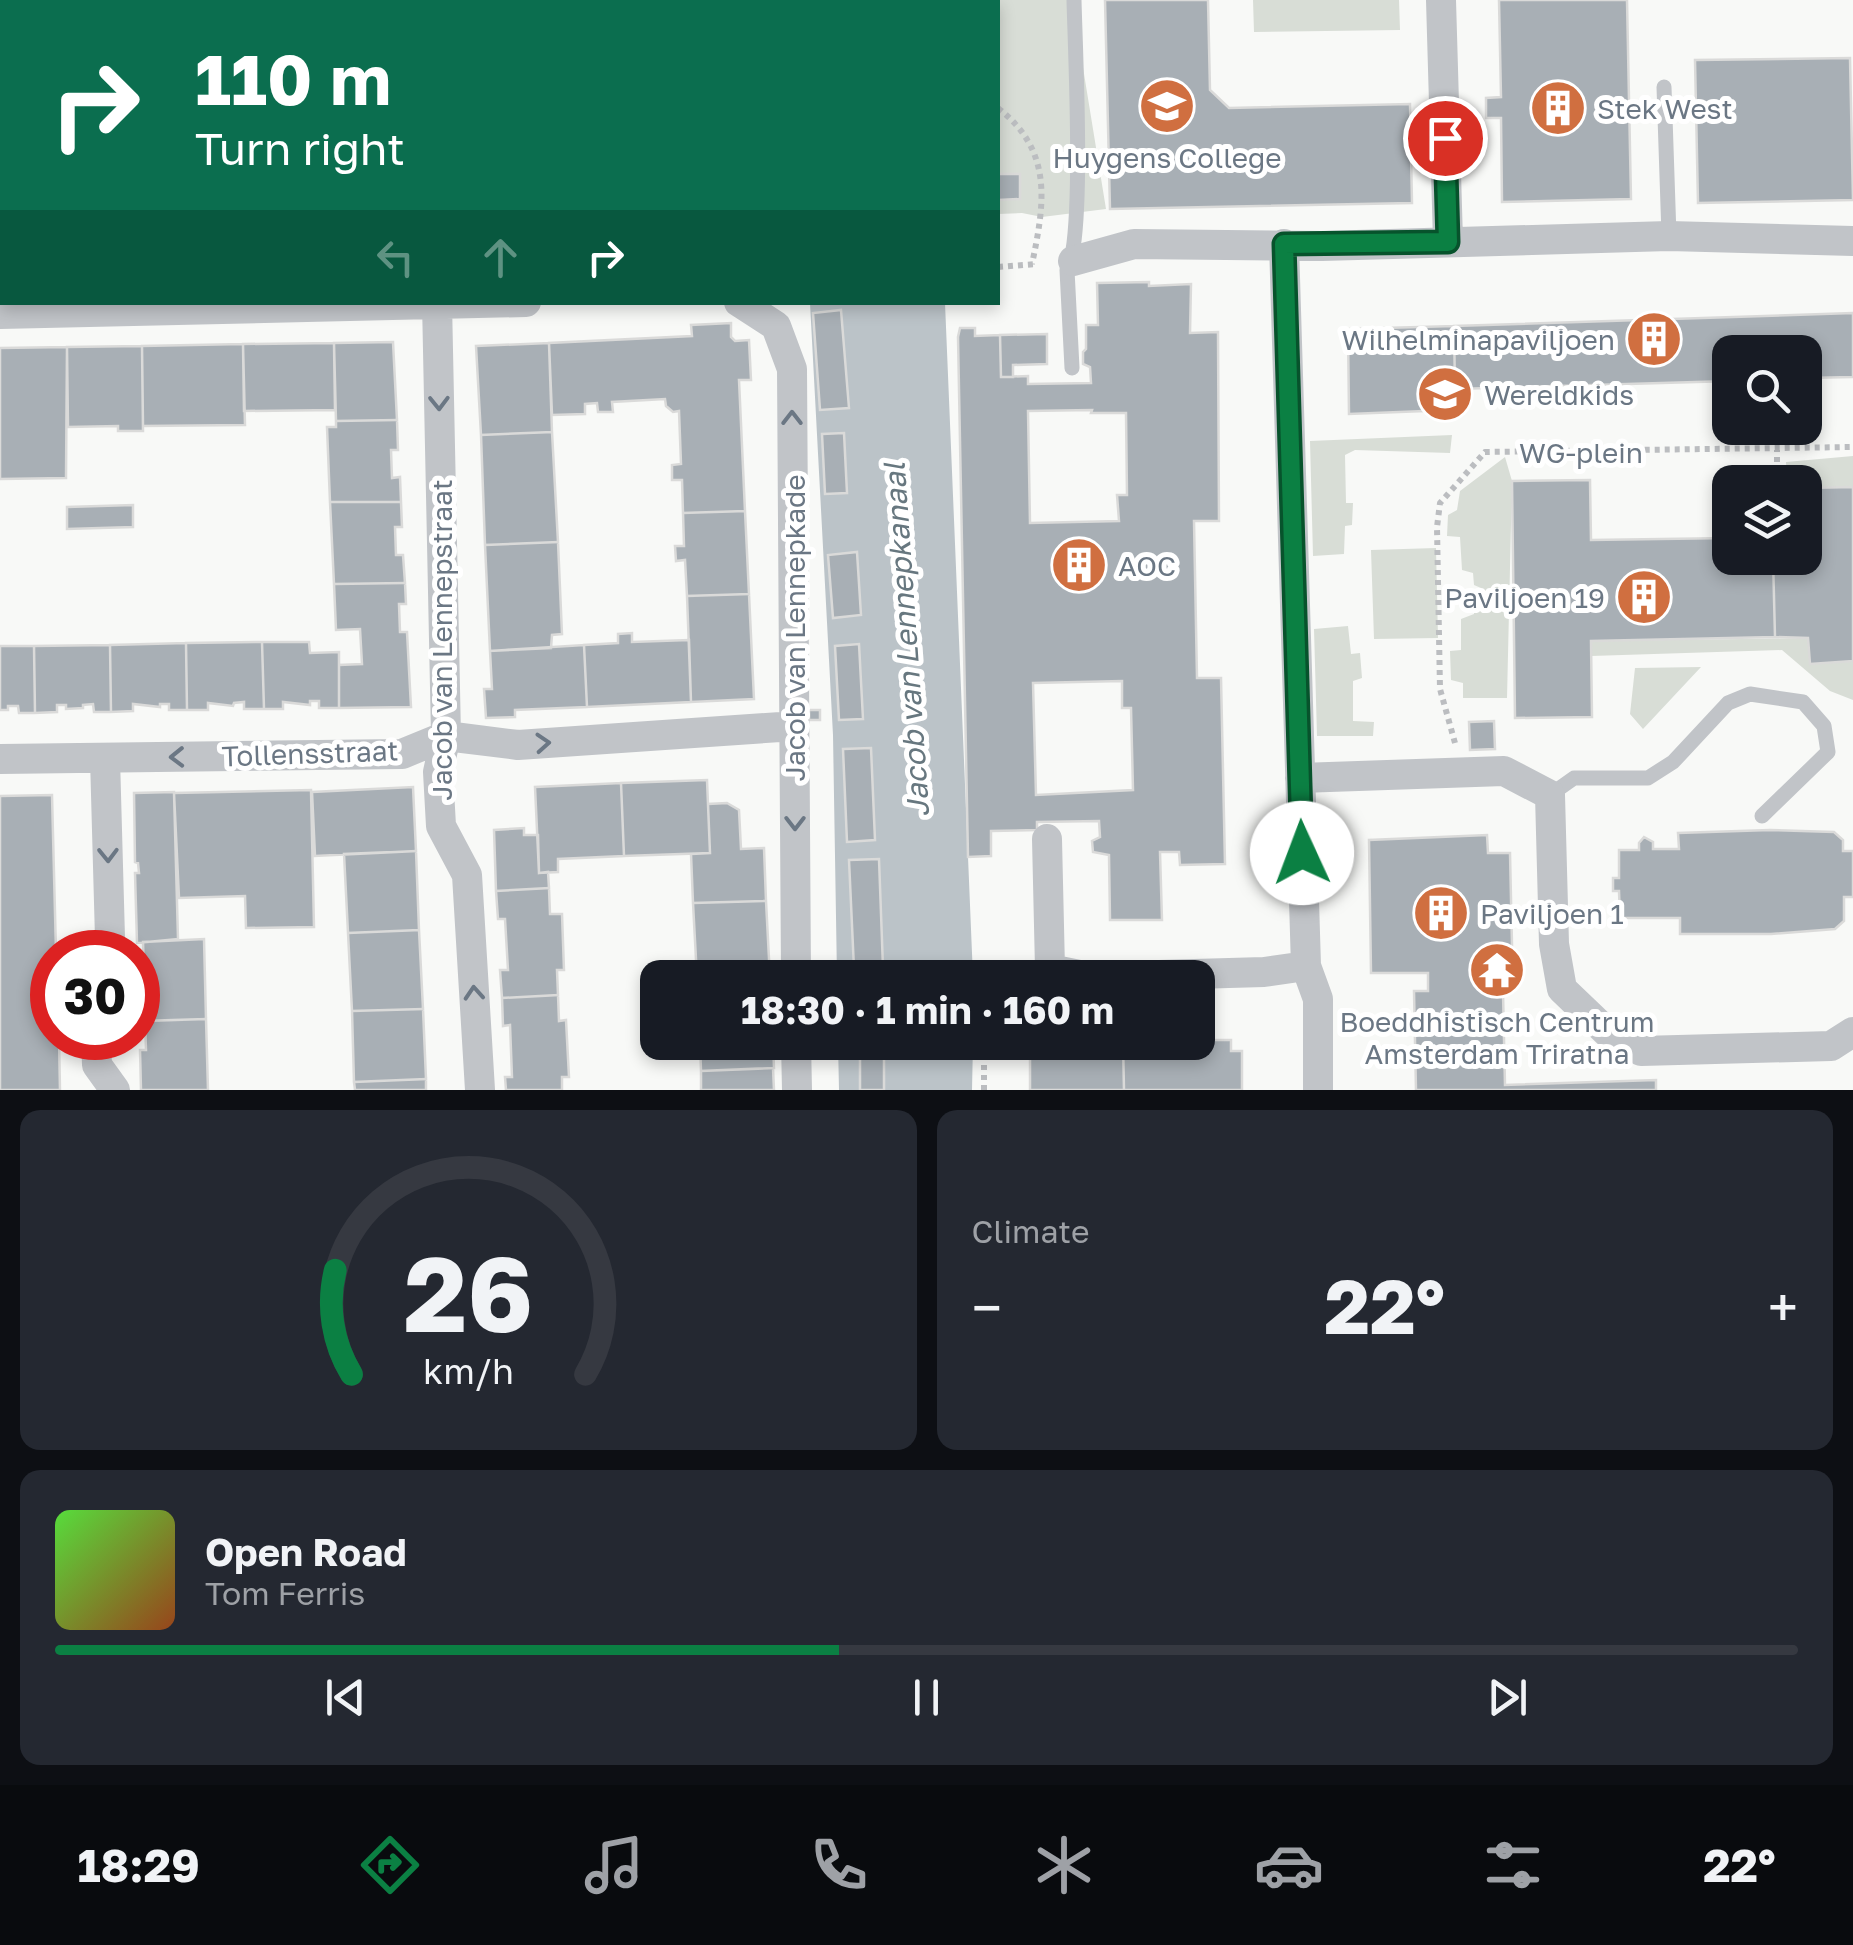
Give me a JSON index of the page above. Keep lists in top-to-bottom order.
{
  "streets": {
    "street": ["Jacob van Lennepkade", "Jacob van Lennepstraat", "Tollensstraat"],
    "path": ["WG-plein"]
  },
  "crossings": [
    ["Jacob van Lennepkade", "Tollensstraat"],
    ["Jacob van Lennepstraat", "Tollensstraat"]
  ],
  "water": ["Jacob van Lennepkanaal"],
  "places": {
    "school or university": ["Huygens College", "Wereldkids"],
    "building": [
      "Stek West",
      "Wilhelminapaviljoen",
      "AOC",
      "Paviljoen 19",
      "Paviljoen 1"
    ],
    "temple": ["Boeddhistisch Centrum Amsterdam Triratna"]
  },
  "page": {
    "turn": ["110 m", "Turn right"],
    "limit": "30",
    "trip": "18:30 · 1 min · 160 m",
    "tile": "Climate",
    "heat": ["−", "22°", "+"],
    "song": ["Open Road", "Tom Ferris"],
    "tabs": ["18:29", "22°"],
    "gauge": ["26", "km/h"]
  }
}
